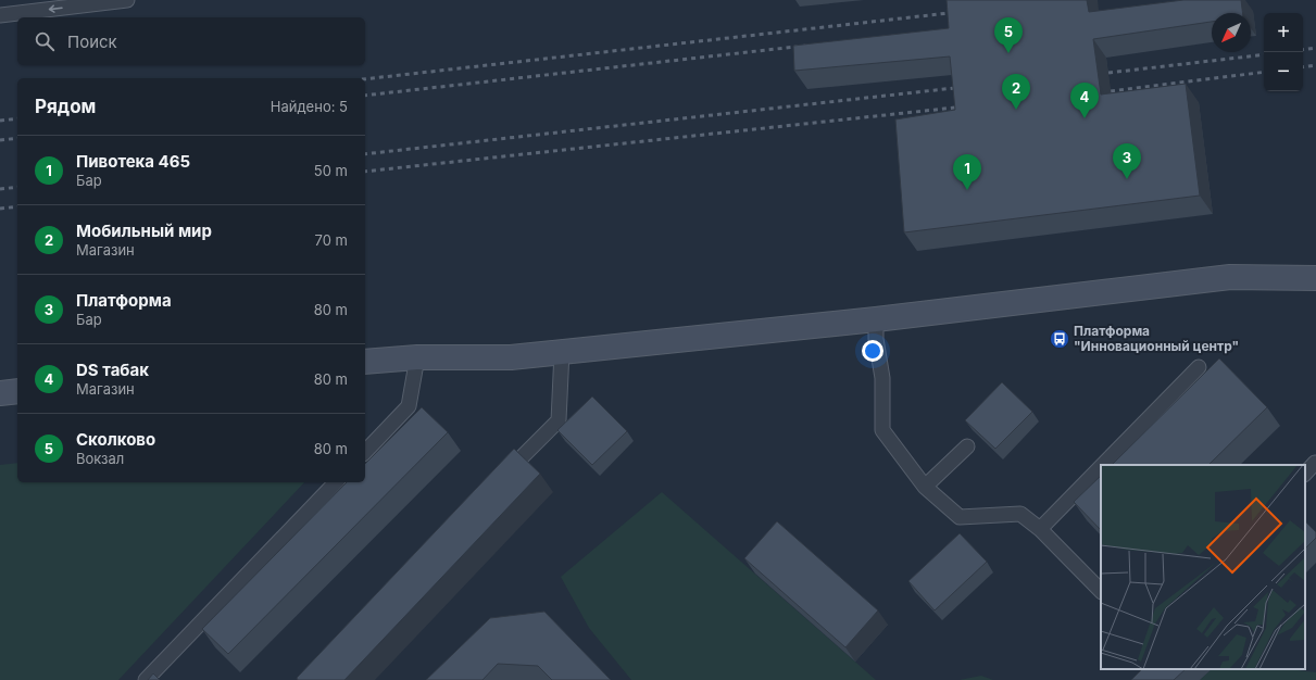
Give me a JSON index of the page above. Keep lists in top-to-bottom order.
{
  "places": {
    "bus stop": ["Платформа \"Инновационный центр\""]
  },
  "north": "bottom left",
  "page": {
    "map_buttons": ["+", "−"],
    "pins": [
      "5",
      "2",
      "4",
      "3",
      "1"
    ],
    "search": "Поиск",
    "heading": ["Рядом", "Найдено: 5"],
    "list": [
      {
        "mark": "1",
        "name": "Пивотека 465",
        "note": "Бар",
        "value": "50 m"
      },
      {
        "mark": "2",
        "name": "Мобильный мир",
        "note": "Магазин",
        "value": "70 m"
      },
      {
        "mark": "3",
        "name": "Платформа",
        "note": "Бар",
        "value": "80 m"
      },
      {
        "mark": "4",
        "name": "DS табак",
        "note": "Магазин",
        "value": "80 m"
      },
      {
        "mark": "5",
        "name": "Сколково",
        "note": "Вокзал",
        "value": "80 m"
      }
    ]
  }
}
